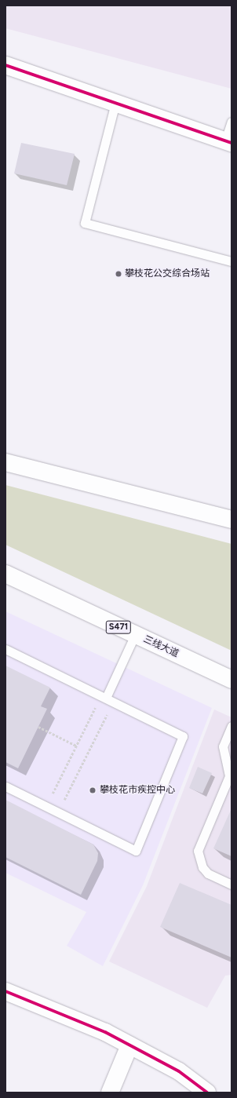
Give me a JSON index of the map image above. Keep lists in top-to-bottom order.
{
  "streets": {
    "street": ["S471", "三线大道"]
  },
  "places": ["攀枝花公交综合场站", "攀枝花市疾控中心"]
}
